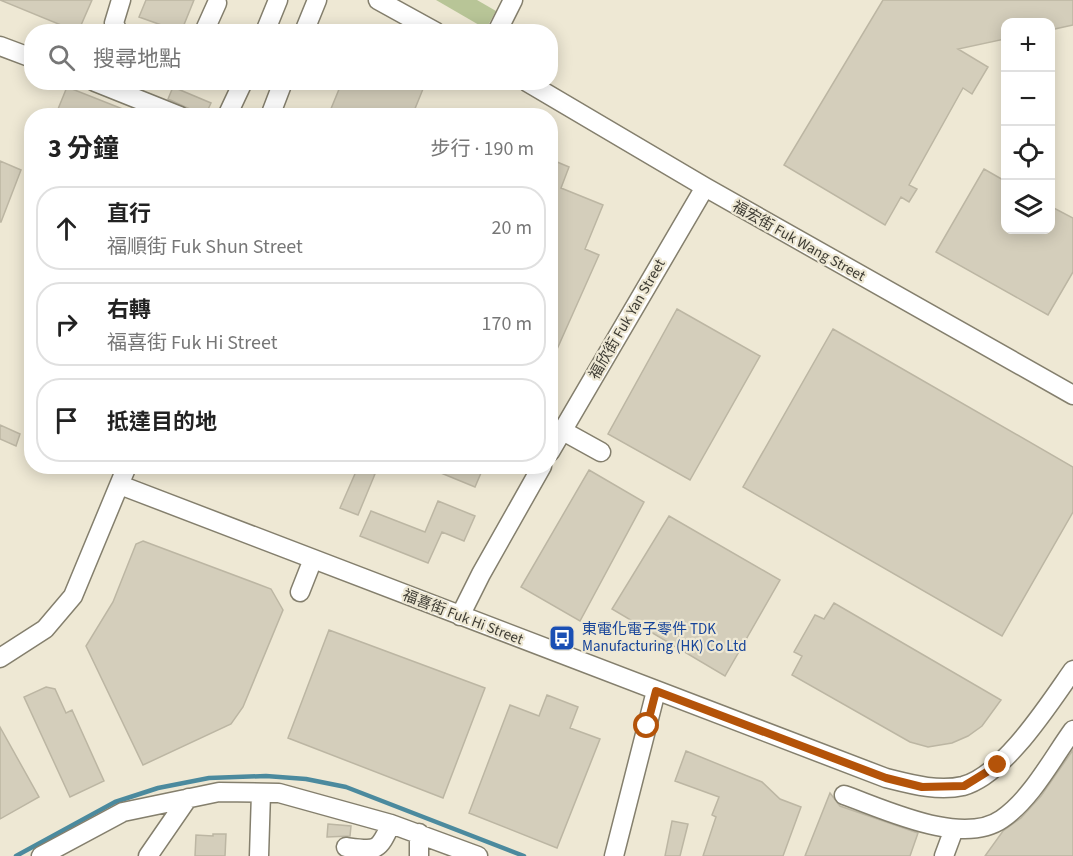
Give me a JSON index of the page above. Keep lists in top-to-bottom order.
{
  "streets": {
    "street": ["福宏街 Fuk Wang Street", "福欣街 Fuk Yan Street", "福喜街 Fuk Hi Street"]
  },
  "crossings": [
    ["福宏街 Fuk Wang Street", "福欣街 Fuk Yan Street"]
  ],
  "places": {
    "bus stop": ["東電化電子零件 TDK Manufacturing (HK) Co Ltd"]
  },
  "page": {
    "map_buttons": ["+", "−"],
    "search": "搜尋地點",
    "heading": ["3 分鐘", "步行 · 190 m"],
    "list": [
      ["直行", "福順街 Fuk Shun Street", "20 m"],
      ["右轉", "福喜街 Fuk Hi Street", "170 m"],
      "抵達目的地"
    ]
  }
}
